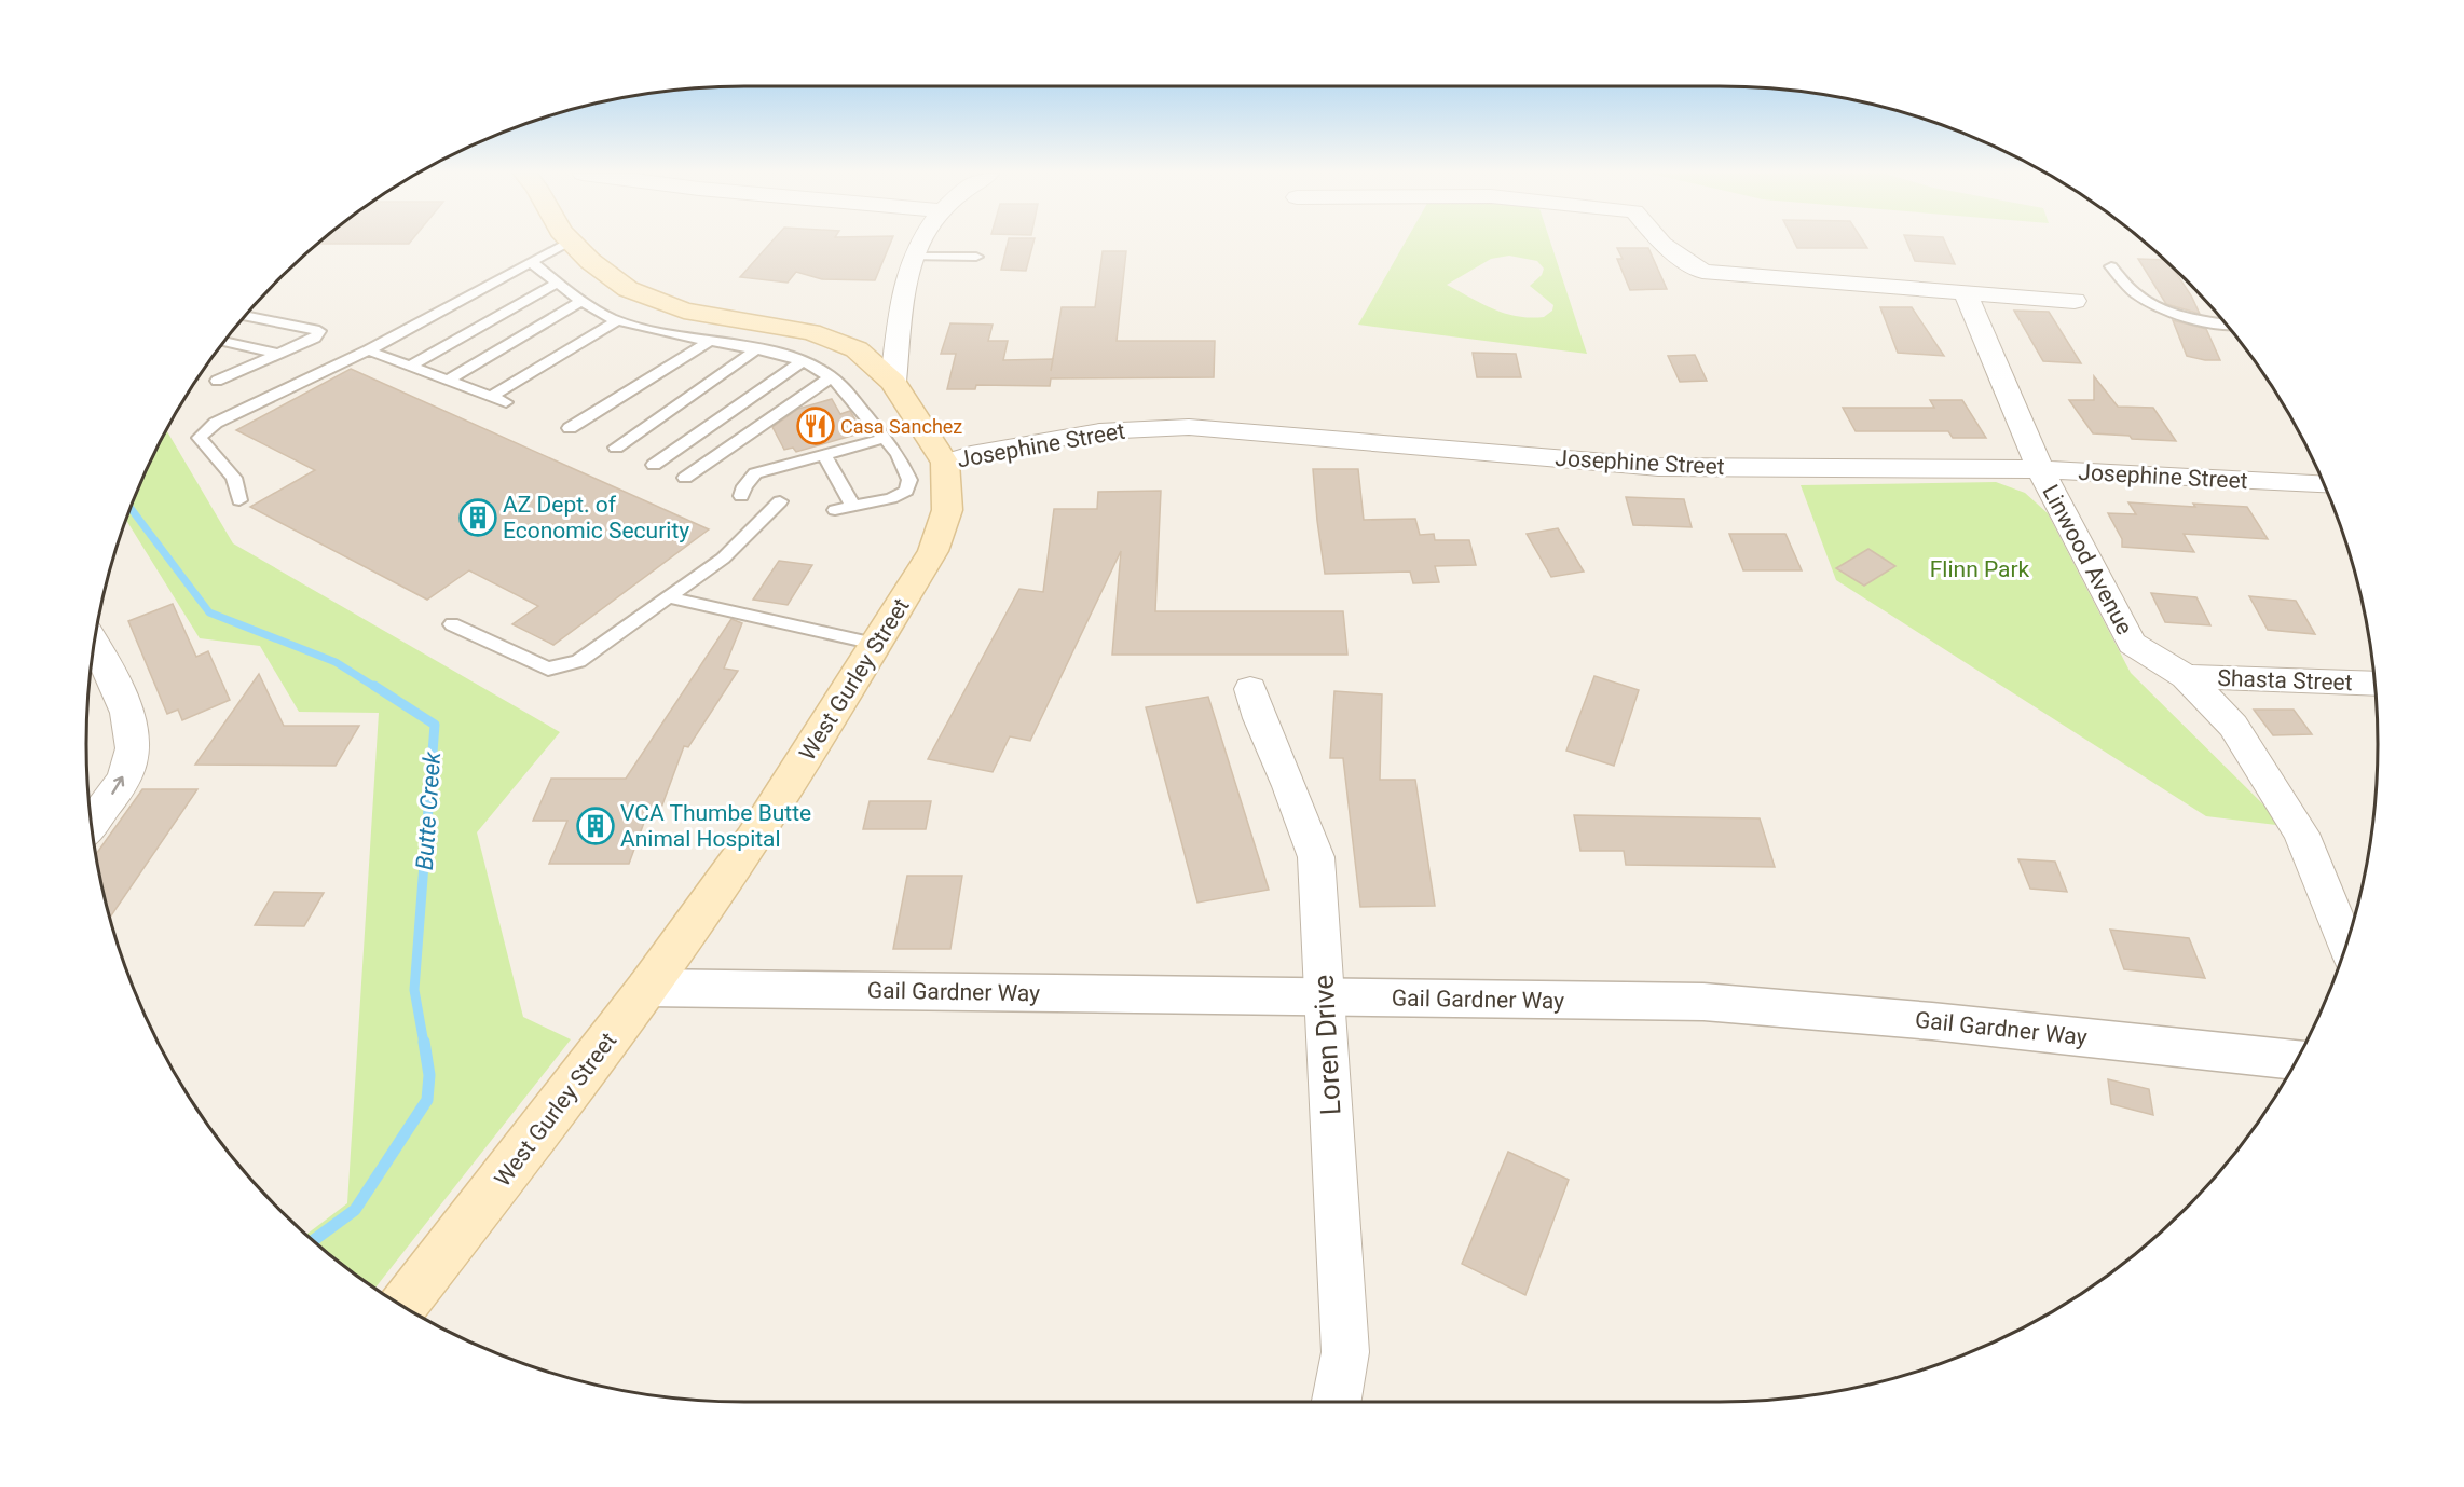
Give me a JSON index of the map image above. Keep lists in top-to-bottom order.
{
  "streets": {
    "main road": ["West Gurley Street"],
    "street": [
      "Josephine Street",
      "Linwood Avenue",
      "Shasta Street",
      "Gail Gardner Way",
      "Loren Drive"
    ]
  },
  "crossings": [
    ["Josephine Street", "Linwood Avenue"],
    ["Josephine Street", "West Gurley Street"],
    ["Linwood Avenue", "Shasta Street"],
    ["West Gurley Street", "Gail Gardner Way"],
    ["Gail Gardner Way", "Loren Drive"]
  ],
  "water": ["Butte Creek"],
  "parks": ["Flinn Park"],
  "places": {
    "restaurant": ["Casa Sanchez"],
    "building": ["AZ Dept. of Economic Security", "VCA Thumbe Butte Animal Hospital"]
  }
}
